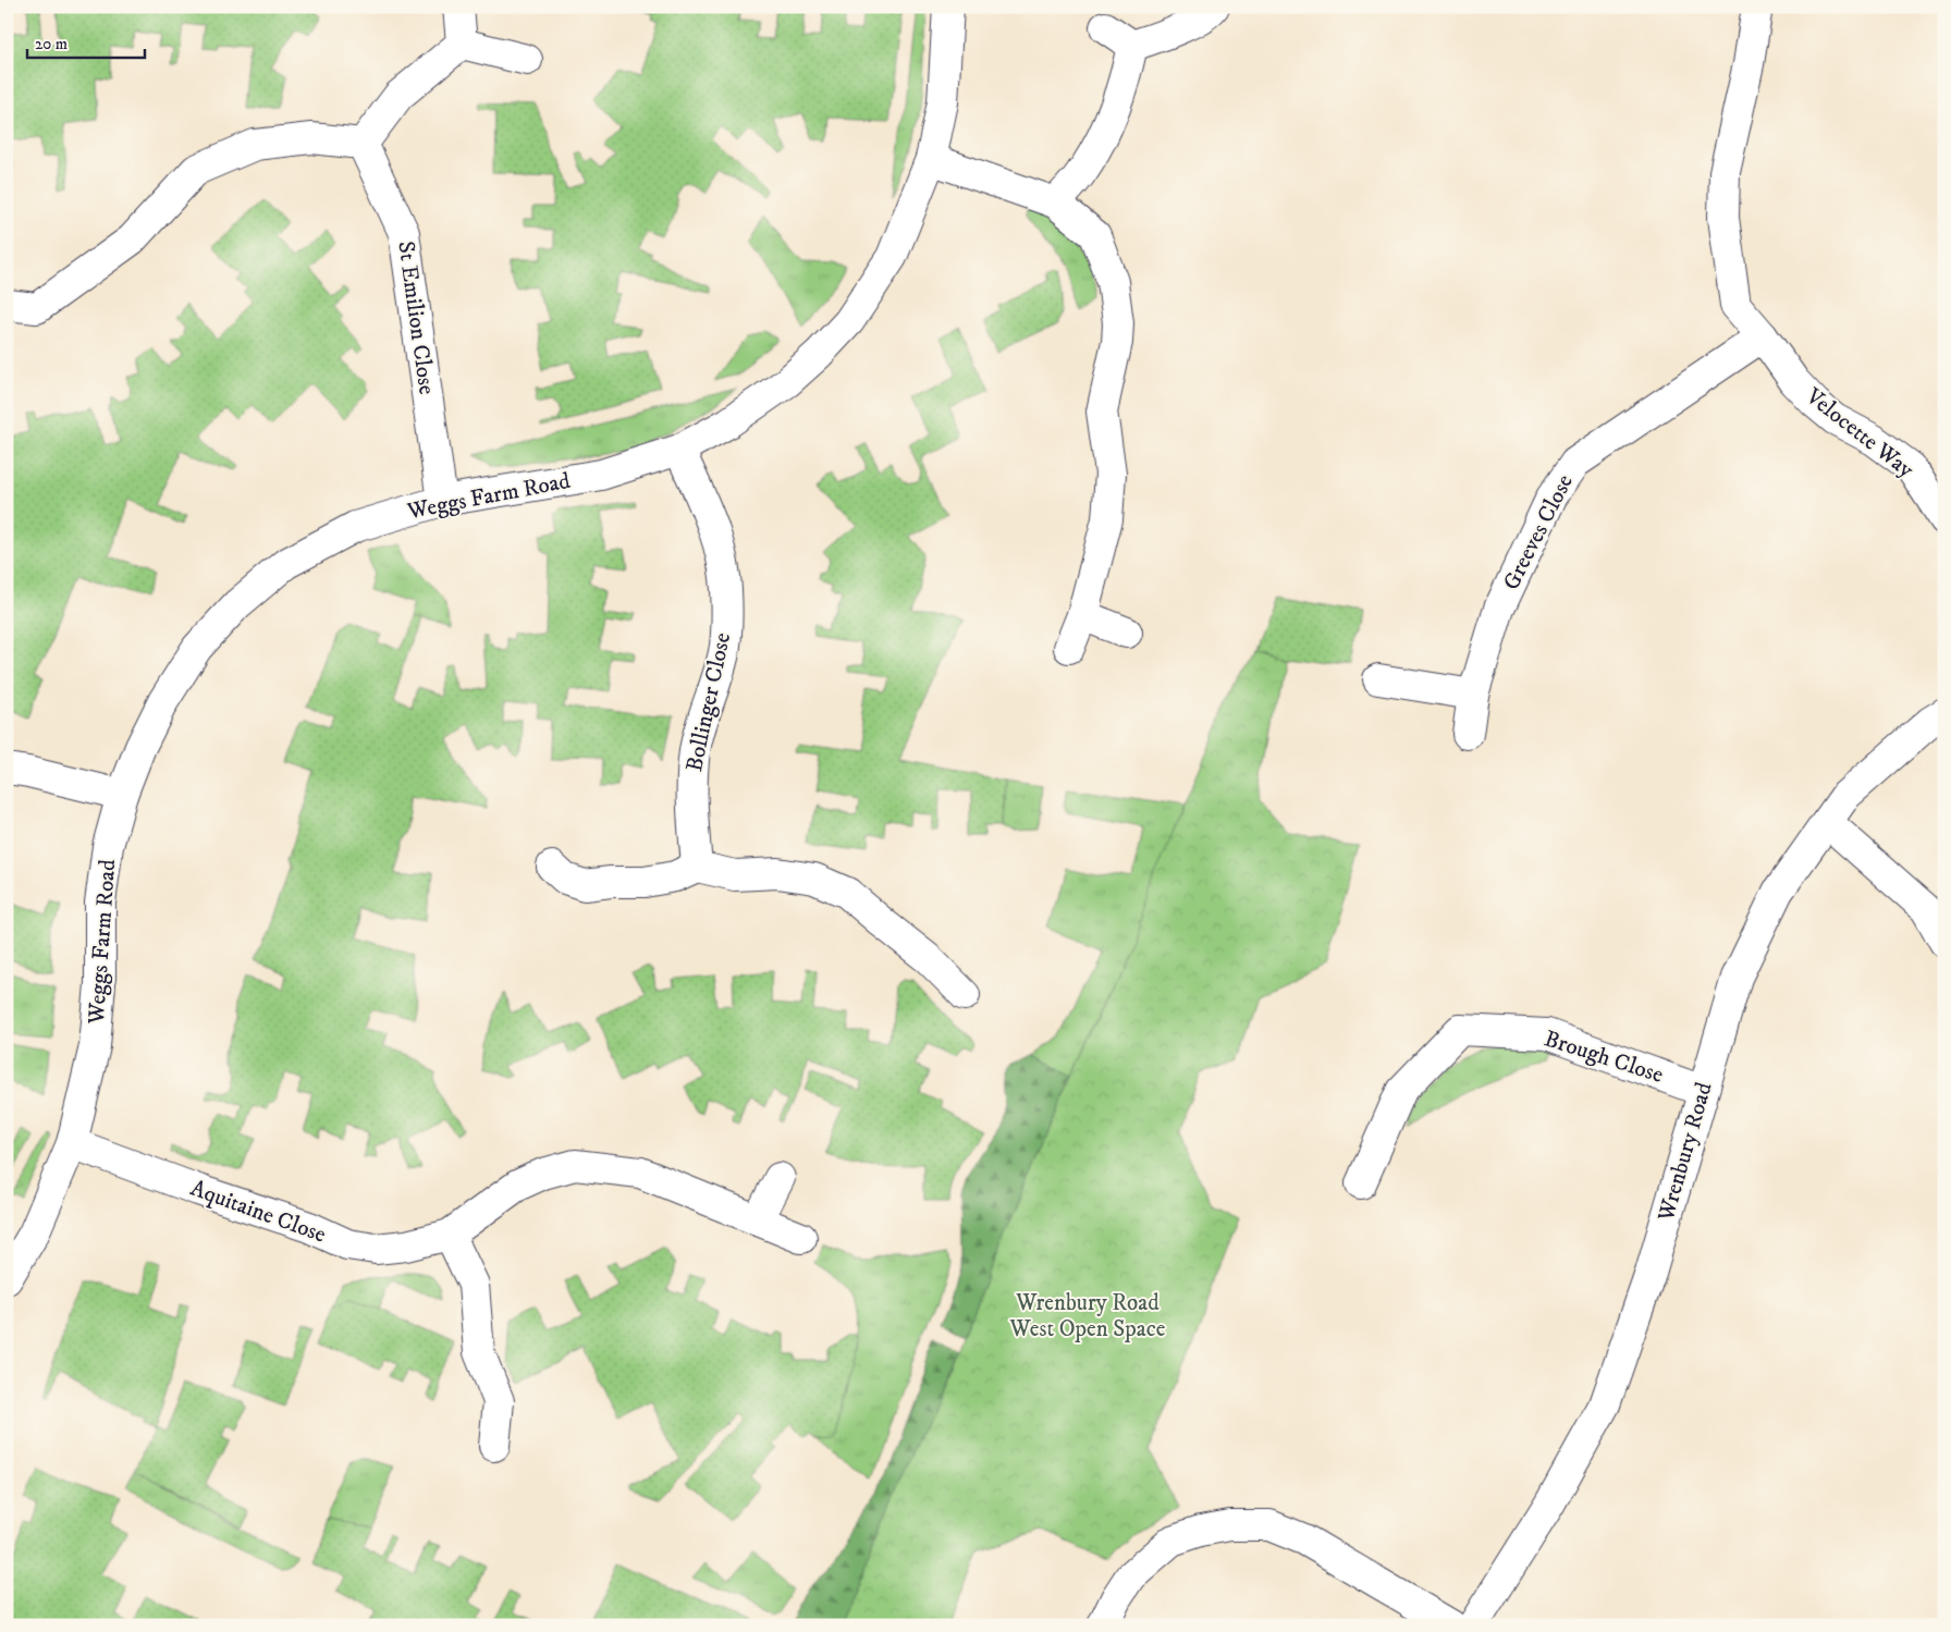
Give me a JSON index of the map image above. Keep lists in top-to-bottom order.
{
  "streets": {
    "street": [
      "St Emilion Close",
      "Velocette Way",
      "Weggs Farm Road",
      "Greeves Close",
      "Bollinger Close",
      "Brough Close",
      "Wrenbury Road",
      "Aquitaine Close"
    ]
  },
  "crossings": [
    ["St Emilion Close", "Weggs Farm Road"],
    ["Velocette Way", "Greeves Close"],
    ["Weggs Farm Road", "Bollinger Close"],
    ["Weggs Farm Road", "Aquitaine Close"],
    ["Brough Close", "Wrenbury Road"]
  ],
  "parks": ["Wrenbury Road West Open Space"],
  "scale_bar": "20 m"
}
